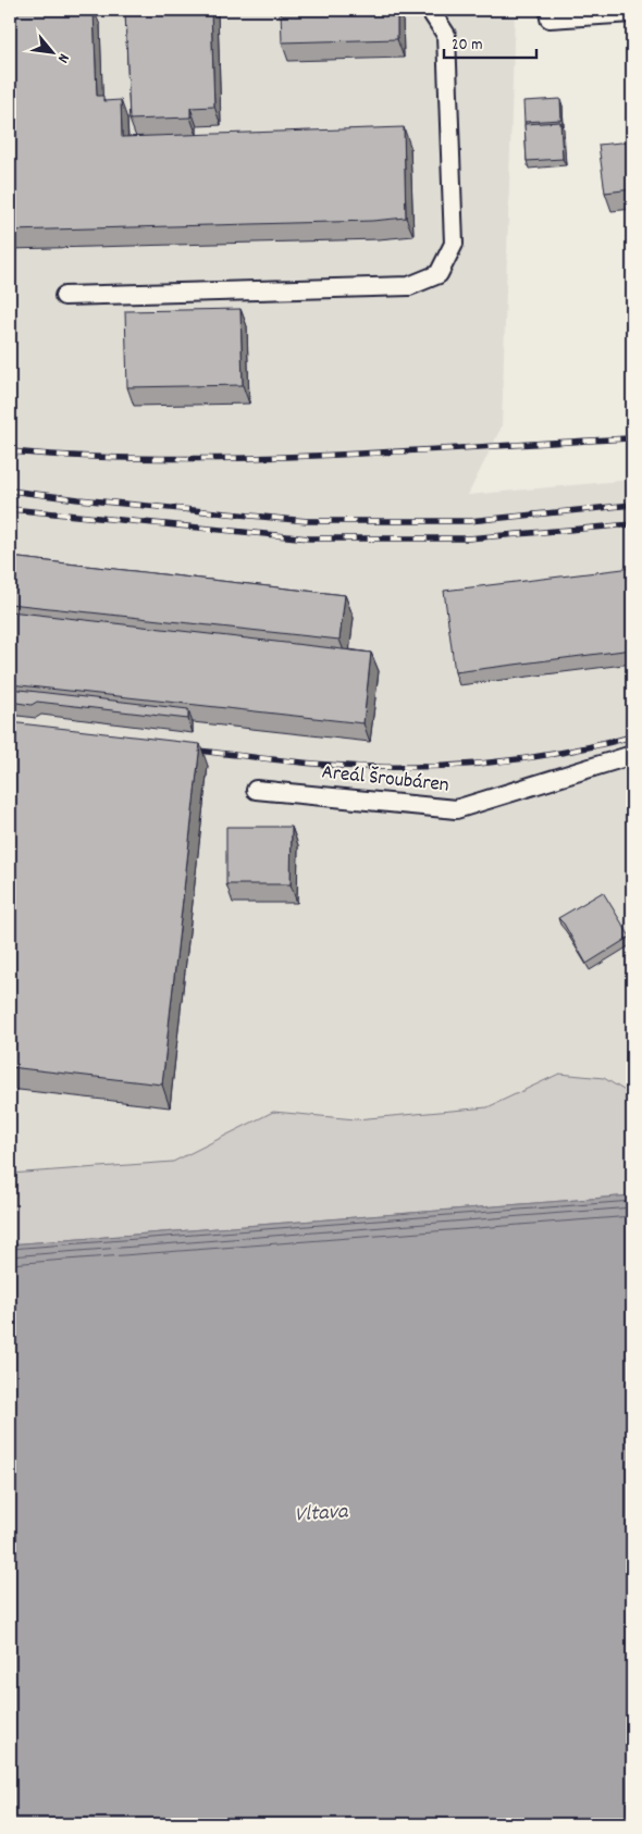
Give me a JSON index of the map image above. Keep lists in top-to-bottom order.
{
  "streets": {
    "lane": ["Areál Šroubáren"]
  },
  "water": ["Vltava"],
  "scale_bar": "20 m",
  "north": "bottom right"
}
